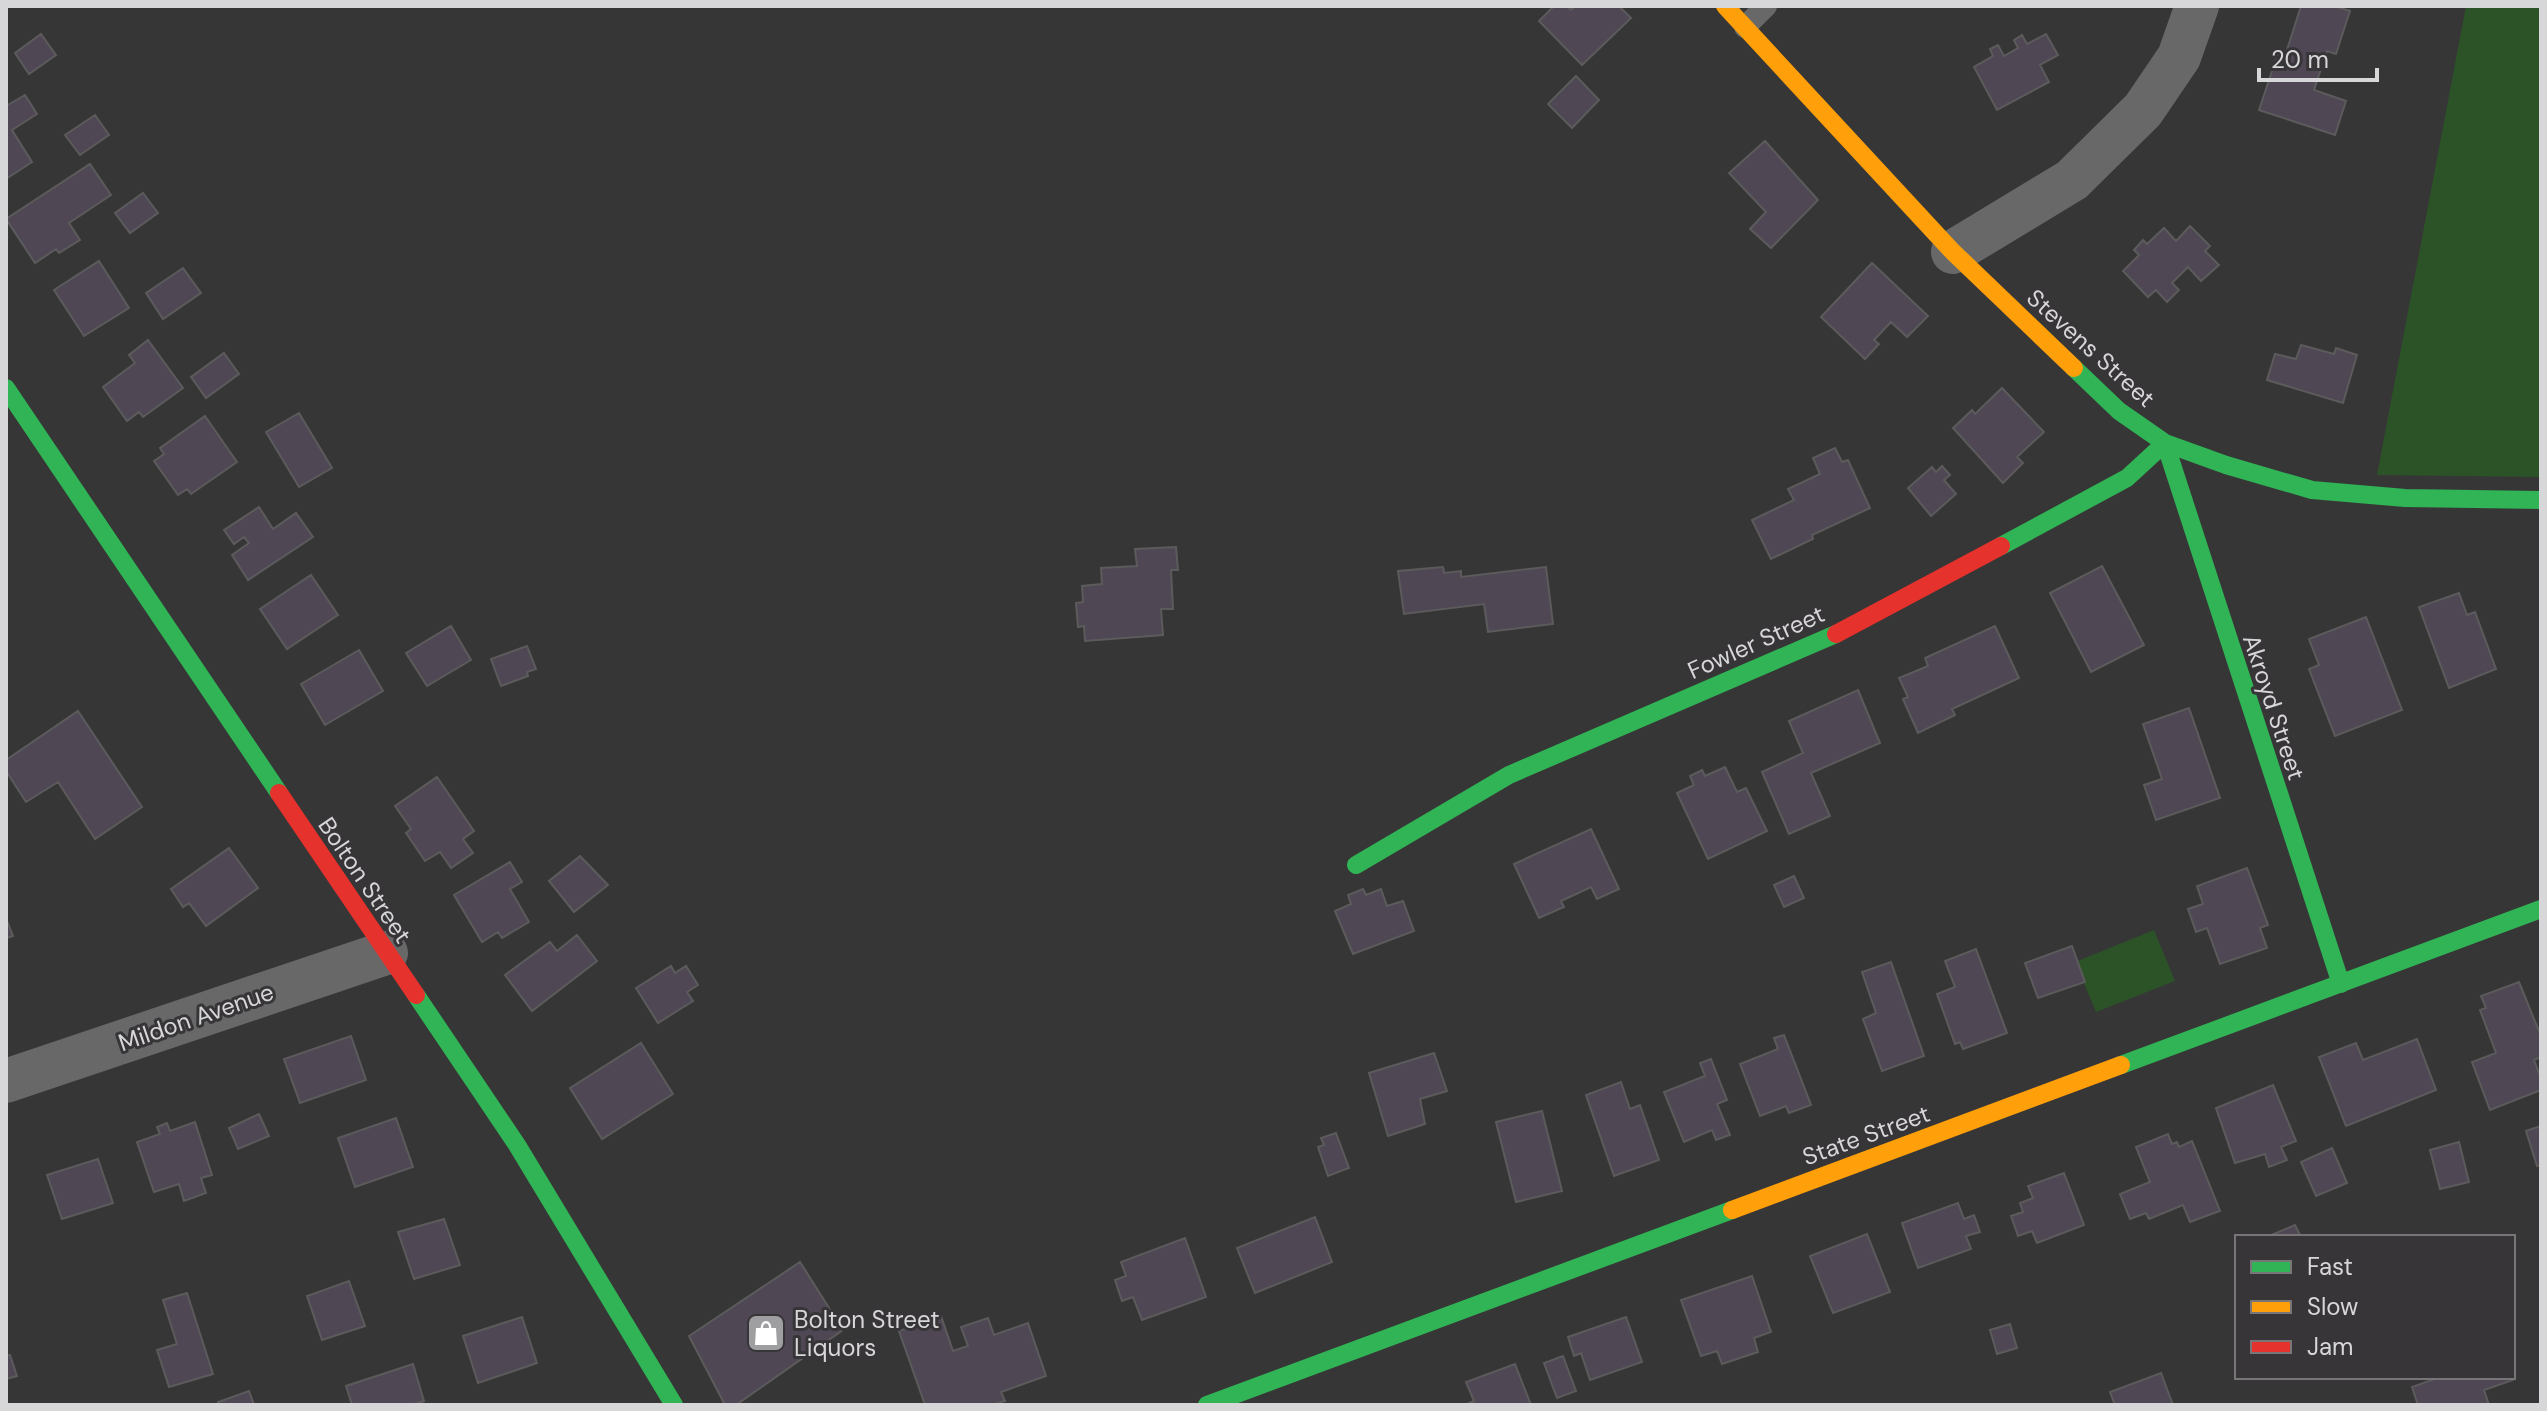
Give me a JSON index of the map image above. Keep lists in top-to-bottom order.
{
  "streets": {
    "street": [
      "Stevens Street",
      "Fowler Street",
      "Akroyd Street",
      "Bolton Street",
      "Mildon Avenue",
      "State Street"
    ]
  },
  "crossings": [
    ["Stevens Street", "Fowler Street"],
    ["Stevens Street", "Akroyd Street"],
    ["Fowler Street", "Akroyd Street"],
    ["Akroyd Street", "State Street"],
    ["Bolton Street", "Mildon Avenue"]
  ],
  "places": {
    "shop": ["Bolton Street Liquors"]
  },
  "legend": ["Fast", "Slow", "Jam"],
  "scale_bar": "20 m"
}
